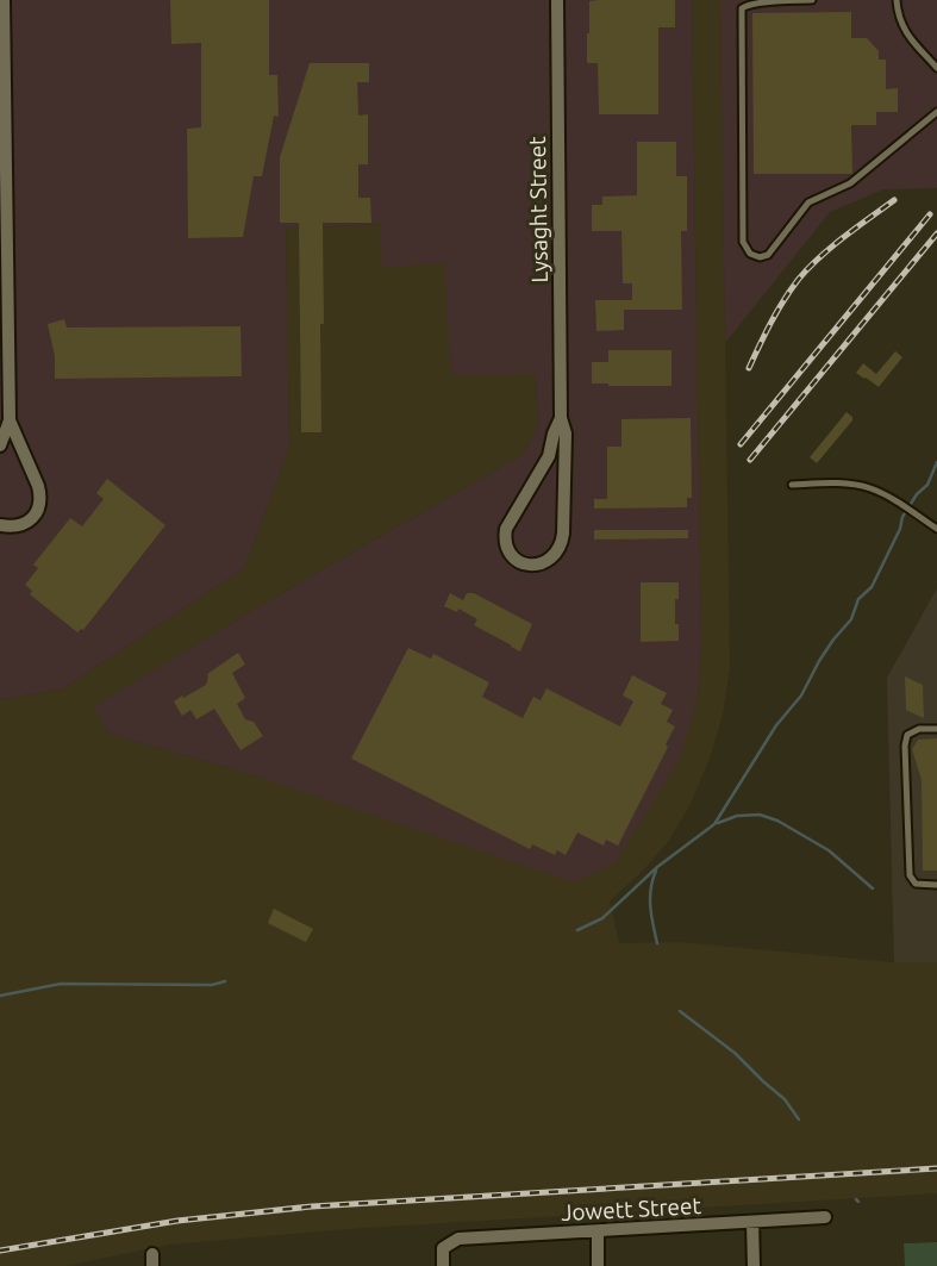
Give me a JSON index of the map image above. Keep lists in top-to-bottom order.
{
  "streets": {
    "street": ["Lysaght Street", "Jowett Street"]
  }
}
